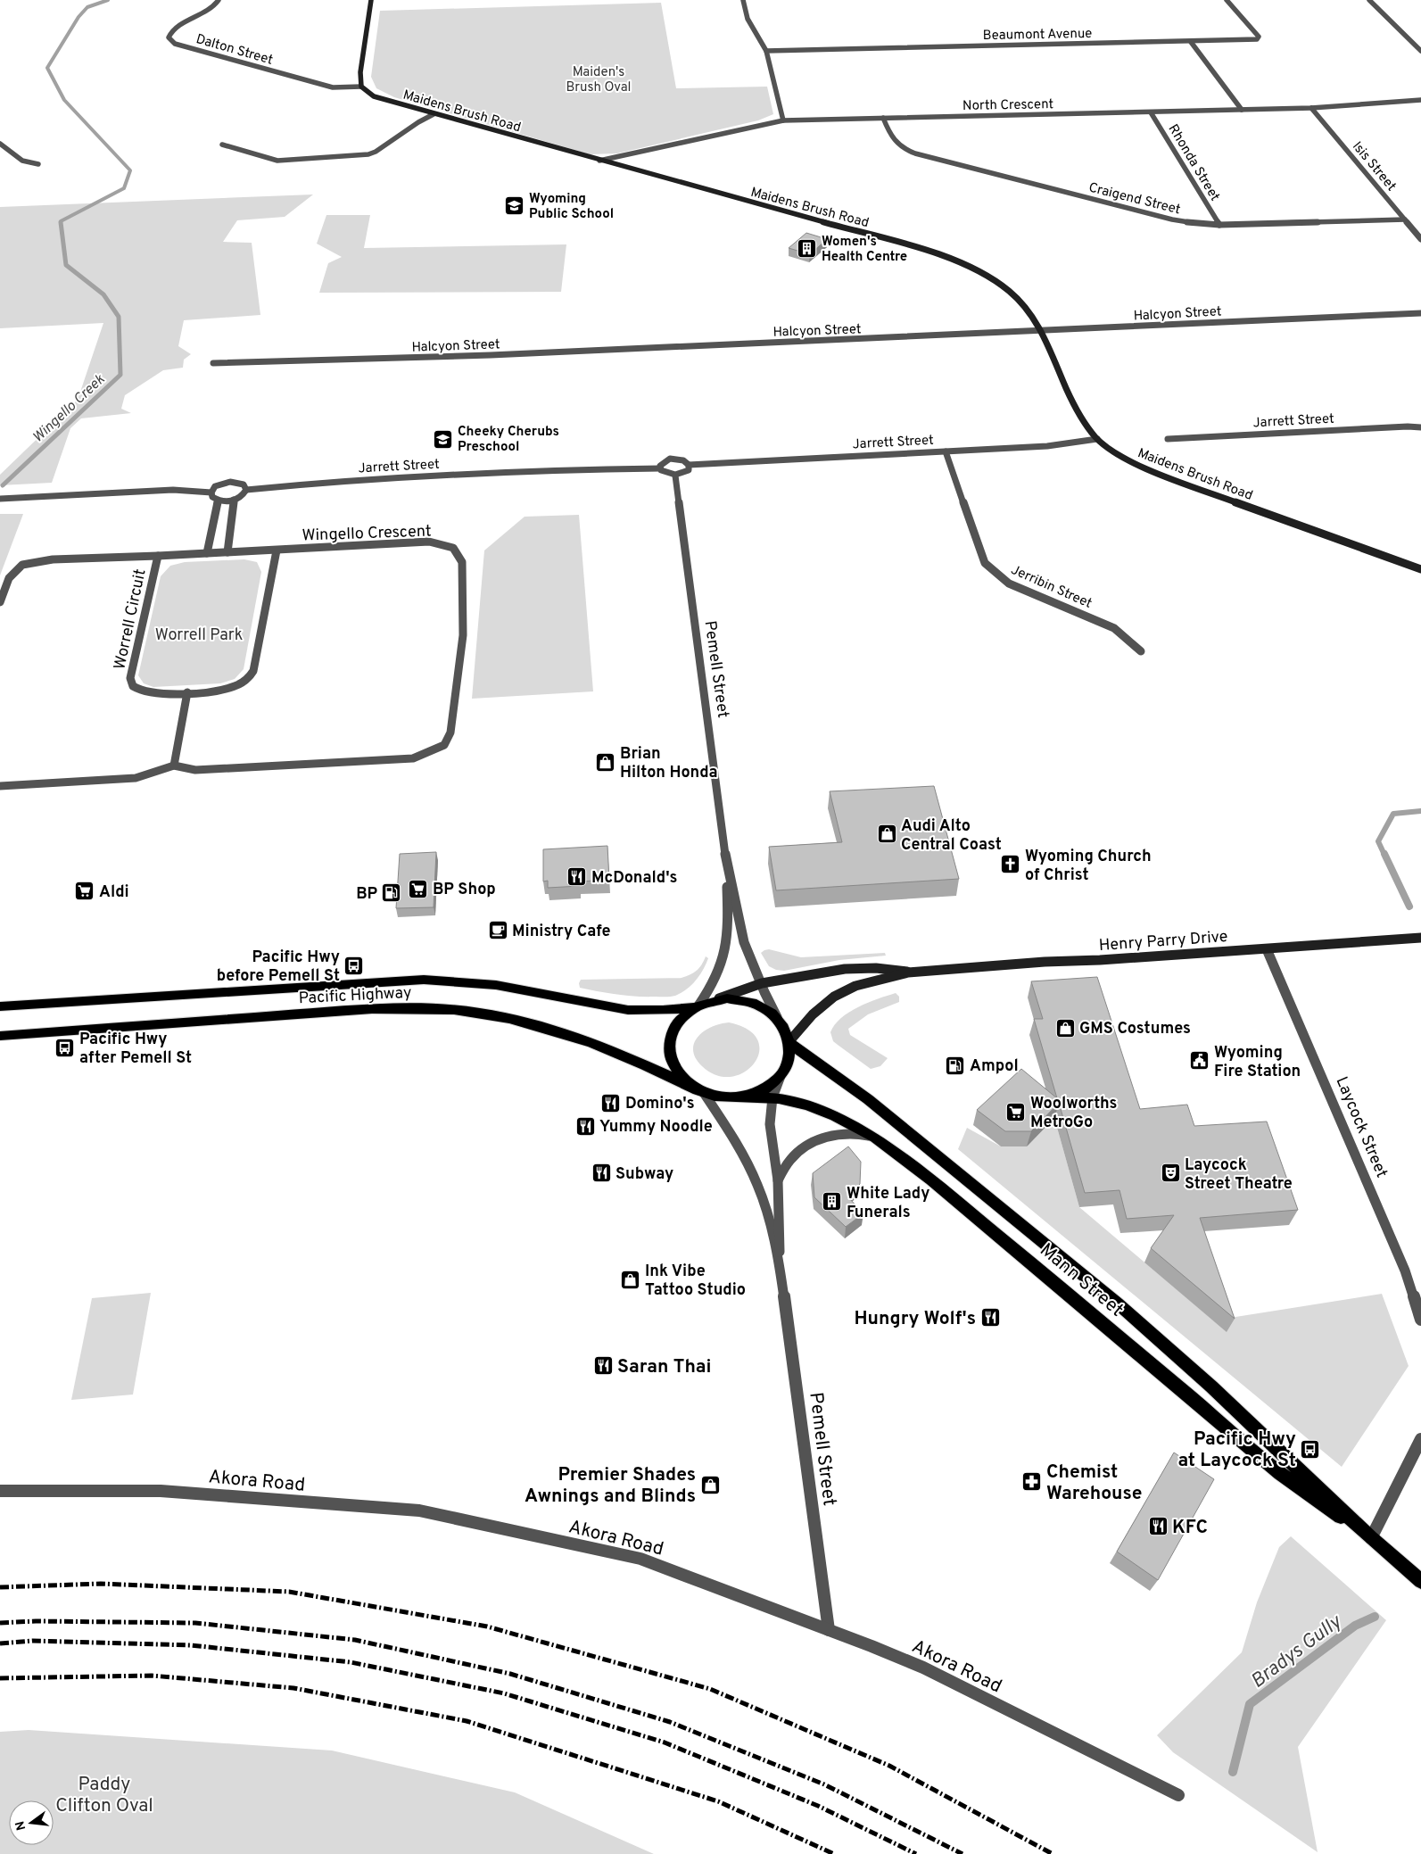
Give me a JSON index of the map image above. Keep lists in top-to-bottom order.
{
  "streets": {
    "main road": ["Pacific Highway", "Mann Street"],
    "street": [
      "Beaumont Avenue",
      "Dalton Street",
      "North Crescent",
      "Maidens Brush Road",
      "Rhonda Street",
      "Isis Street",
      "Craigend Street",
      "Halcyon Street",
      "Jarrett Street",
      "Wingello Crescent",
      "Jerribin Street",
      "Worrell Circuit",
      "Pemell Street",
      "Henry Parry Drive",
      "Laycock Street",
      "Akora Road"
    ]
  },
  "crossings": [
    ["Dalton Street", "Maidens Brush Road"],
    ["North Crescent", "Maidens Brush Road"],
    ["North Crescent", "Rhonda Street"],
    ["North Crescent", "Isis Street"],
    ["North Crescent", "Craigend Street"],
    ["Maidens Brush Road", "Halcyon Street"],
    ["Maidens Brush Road", "Jarrett Street"],
    ["Rhonda Street", "Craigend Street"],
    ["Isis Street", "Craigend Street"],
    ["Jarrett Street", "Jerribin Street"],
    ["Wingello Crescent", "Worrell Circuit"],
    ["Pemell Street", "Henry Parry Drive"],
    ["Pemell Street", "Pacific Highway"],
    ["Pemell Street", "Mann Street"],
    ["Pemell Street", "Akora Road"],
    ["Henry Parry Drive", "Pacific Highway"],
    ["Henry Parry Drive", "Laycock Street"],
    ["Henry Parry Drive", "Mann Street"],
    ["Pacific Highway", "Mann Street"]
  ],
  "water": ["Wingello Creek", "Bradys Gully"],
  "parks": ["Maiden's Brush Oval", "Worrell Park", "Paddy Clifton Oval"],
  "places": {
    "school or university": ["Wyoming Public School", "Cheeky Cherubs Preschool"],
    "building": ["Women's Health Centre", "White Lady Funerals"],
    "shop": [
      "Brian Hilton Honda",
      "Audi Alto Central Coast",
      "GMS Costumes",
      "Ink Vibe Tattoo Studio",
      "Premier Shades Awnings and Blinds"
    ],
    "church": ["Wyoming Church of Christ"],
    "restaurant": [
      "McDonald's",
      "Domino's",
      "Yummy Noodle",
      "Subway",
      "Hungry Wolf's",
      "Saran Thai",
      "KFC"
    ],
    "supermarket": ["BP Shop", "Aldi", "Woolworths MetroGo"],
    "fuel station": ["BP", "Ampol"],
    "cafe": ["Ministry Cafe"],
    "bus stop": ["Pacific Hwy before Pemell St", "Pacific Hwy after Pemell St", "Pacific Hwy at Laycock St"],
    "public building": ["Wyoming Fire Station"],
    "theatre": ["Laycock Street Theatre"],
    "pharmacy": ["Chemist Warehouse"]
  },
  "north": "left"
}
